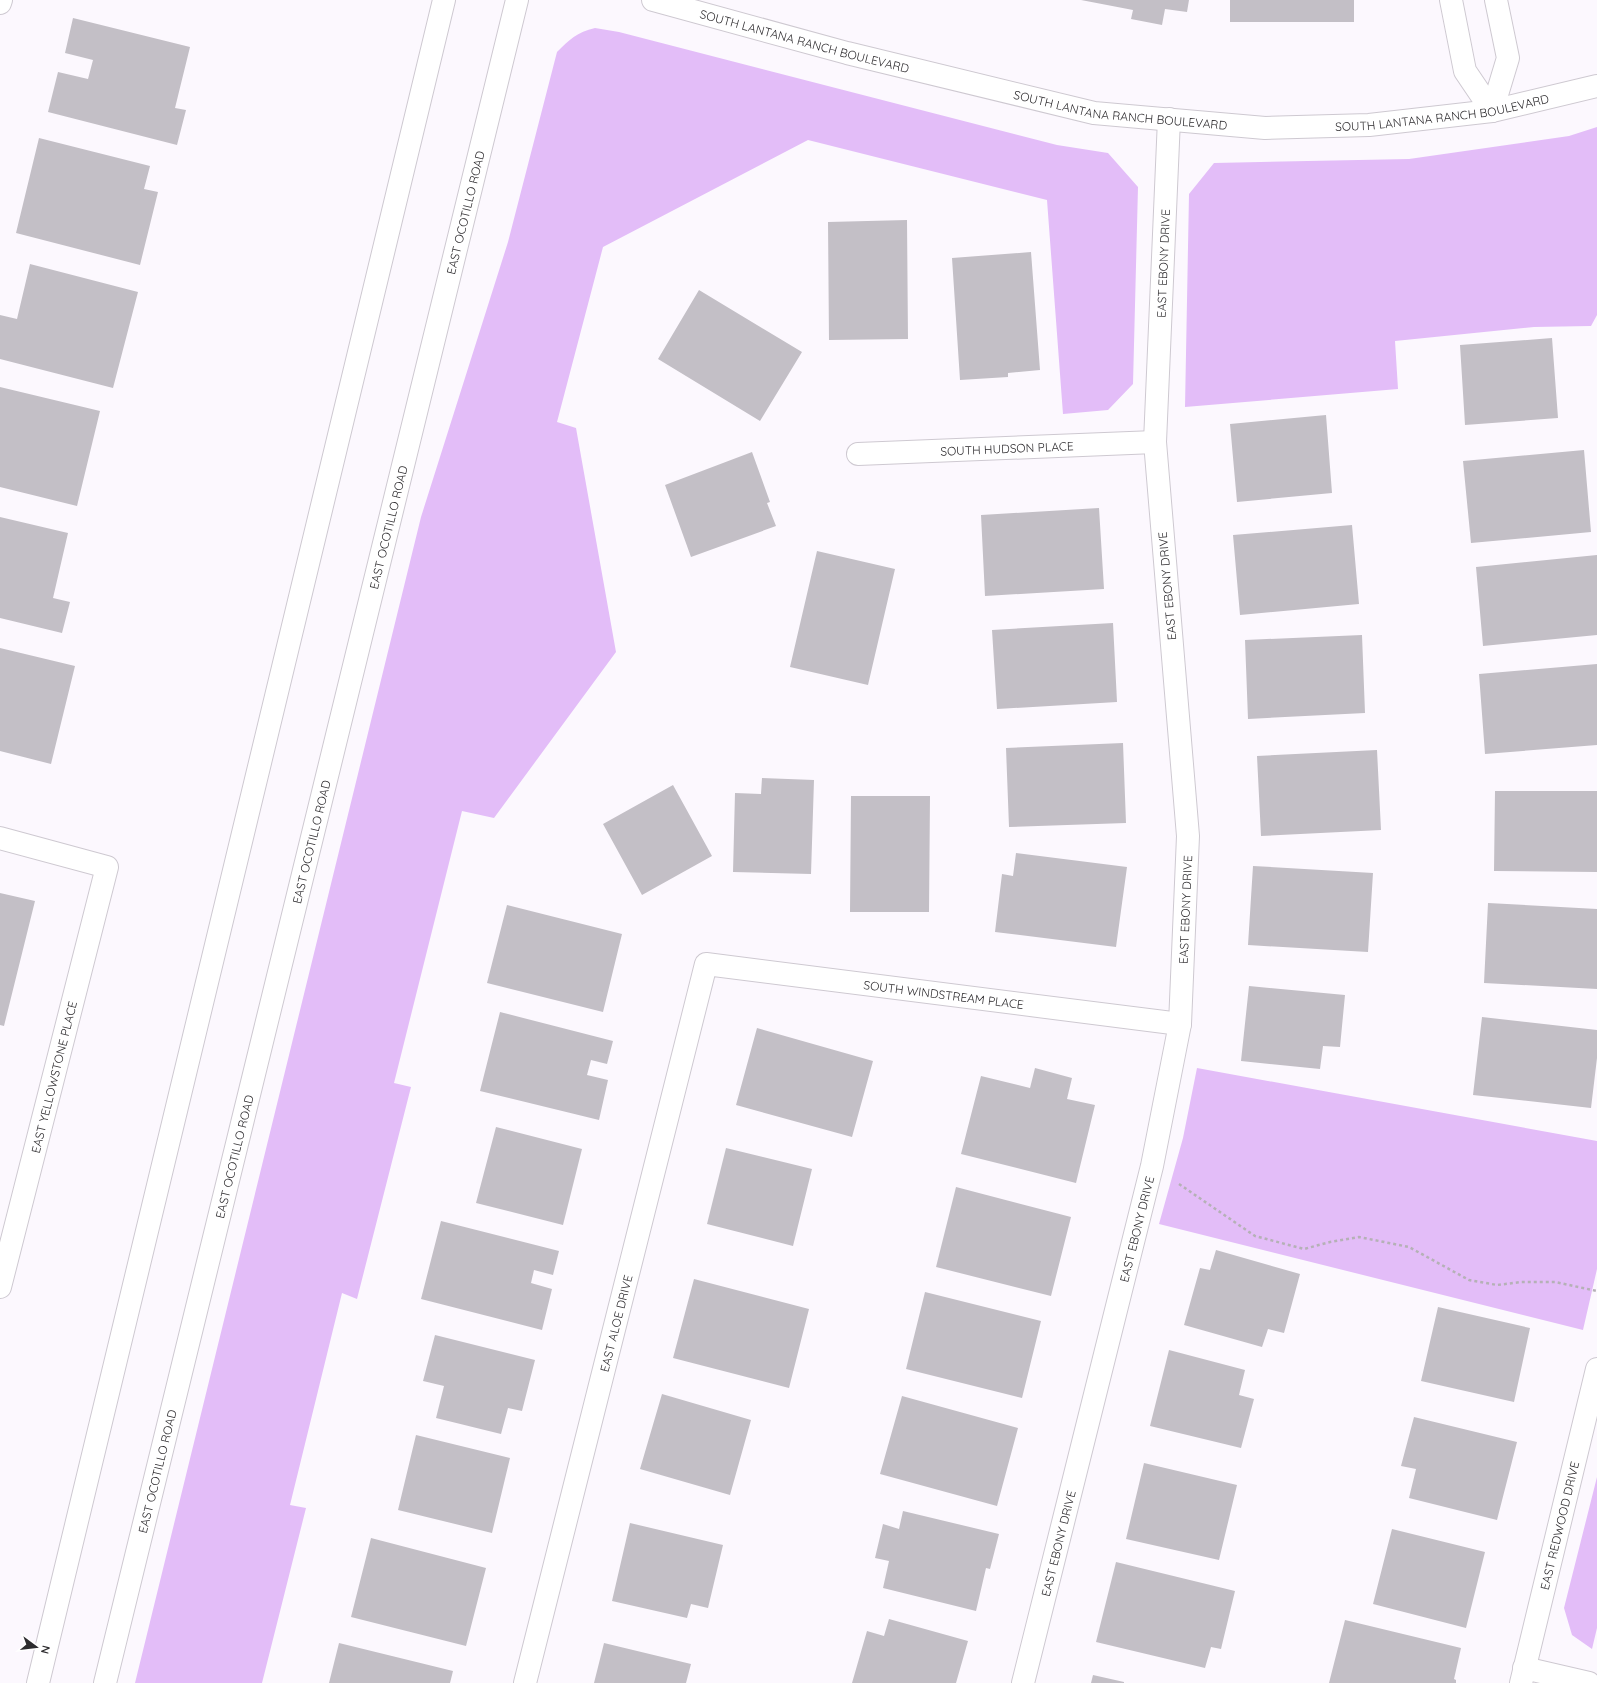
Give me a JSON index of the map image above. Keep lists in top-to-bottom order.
{
  "streets": {
    "street": [
      "SOUTH LANTANA RANCH BOULEVARD",
      "EAST OCOTILLO ROAD",
      "EAST EBONY DRIVE",
      "SOUTH HUDSON PLACE",
      "SOUTH WINDSTREAM PLACE",
      "EAST YELLOWSTONE PLACE",
      "EAST ALOE DRIVE",
      "EAST REDWOOD DRIVE"
    ]
  },
  "crossings": [
    ["SOUTH LANTANA RANCH BOULEVARD", "EAST EBONY DRIVE"],
    ["EAST EBONY DRIVE", "SOUTH HUDSON PLACE"],
    ["EAST EBONY DRIVE", "SOUTH WINDSTREAM PLACE"],
    ["SOUTH WINDSTREAM PLACE", "EAST ALOE DRIVE"]
  ],
  "north": "right"
}
